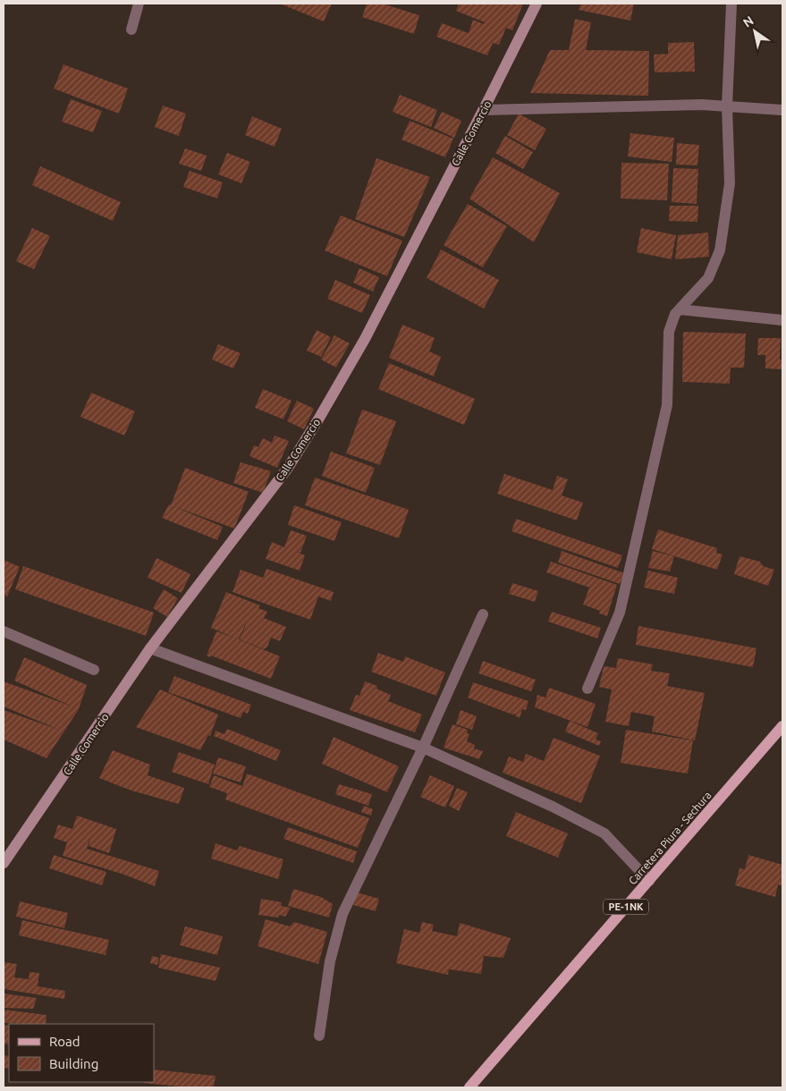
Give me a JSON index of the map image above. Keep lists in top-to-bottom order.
{
  "streets": {
    "main road": ["Carretera Piura - Sechura", "PE-1NK"],
    "street": ["Calle Comercio"]
  },
  "legend": ["Road", "Building"],
  "north": "top left"
}
